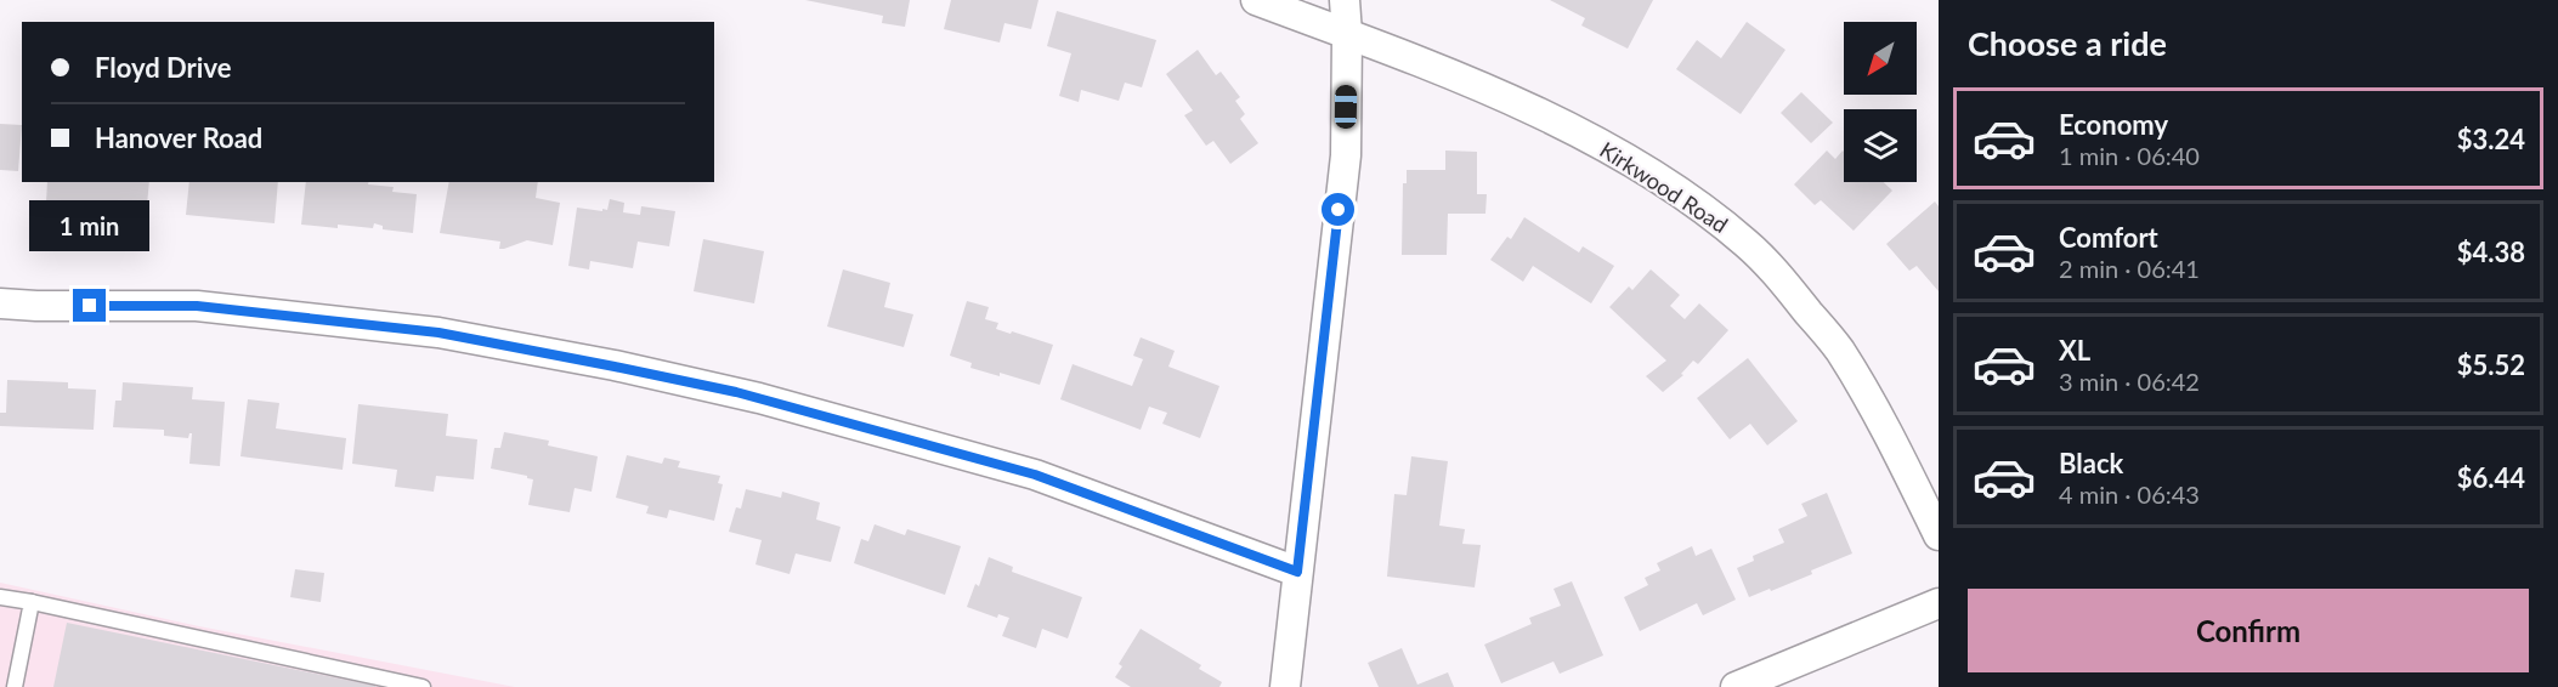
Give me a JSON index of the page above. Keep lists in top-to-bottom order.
{
  "streets": {
    "street": ["Kirkwood Road"]
  },
  "north": "bottom left",
  "page": {
    "heading": "Choose a ride",
    "banner": ["Floyd Drive", "Hanover Road"],
    "list": [
      {
        "name": "Economy",
        "note": "1 min · 06:40",
        "value": "$3.24"
      },
      {
        "name": "Comfort",
        "note": "2 min · 06:41",
        "value": "$4.38"
      },
      {
        "name": "XL",
        "note": "3 min · 06:42",
        "value": "$5.52"
      },
      {
        "name": "Black",
        "note": "4 min · 06:43",
        "value": "$6.44"
      }
    ],
    "bubble": "1 min",
    "buttons": "Confirm"
  }
}
